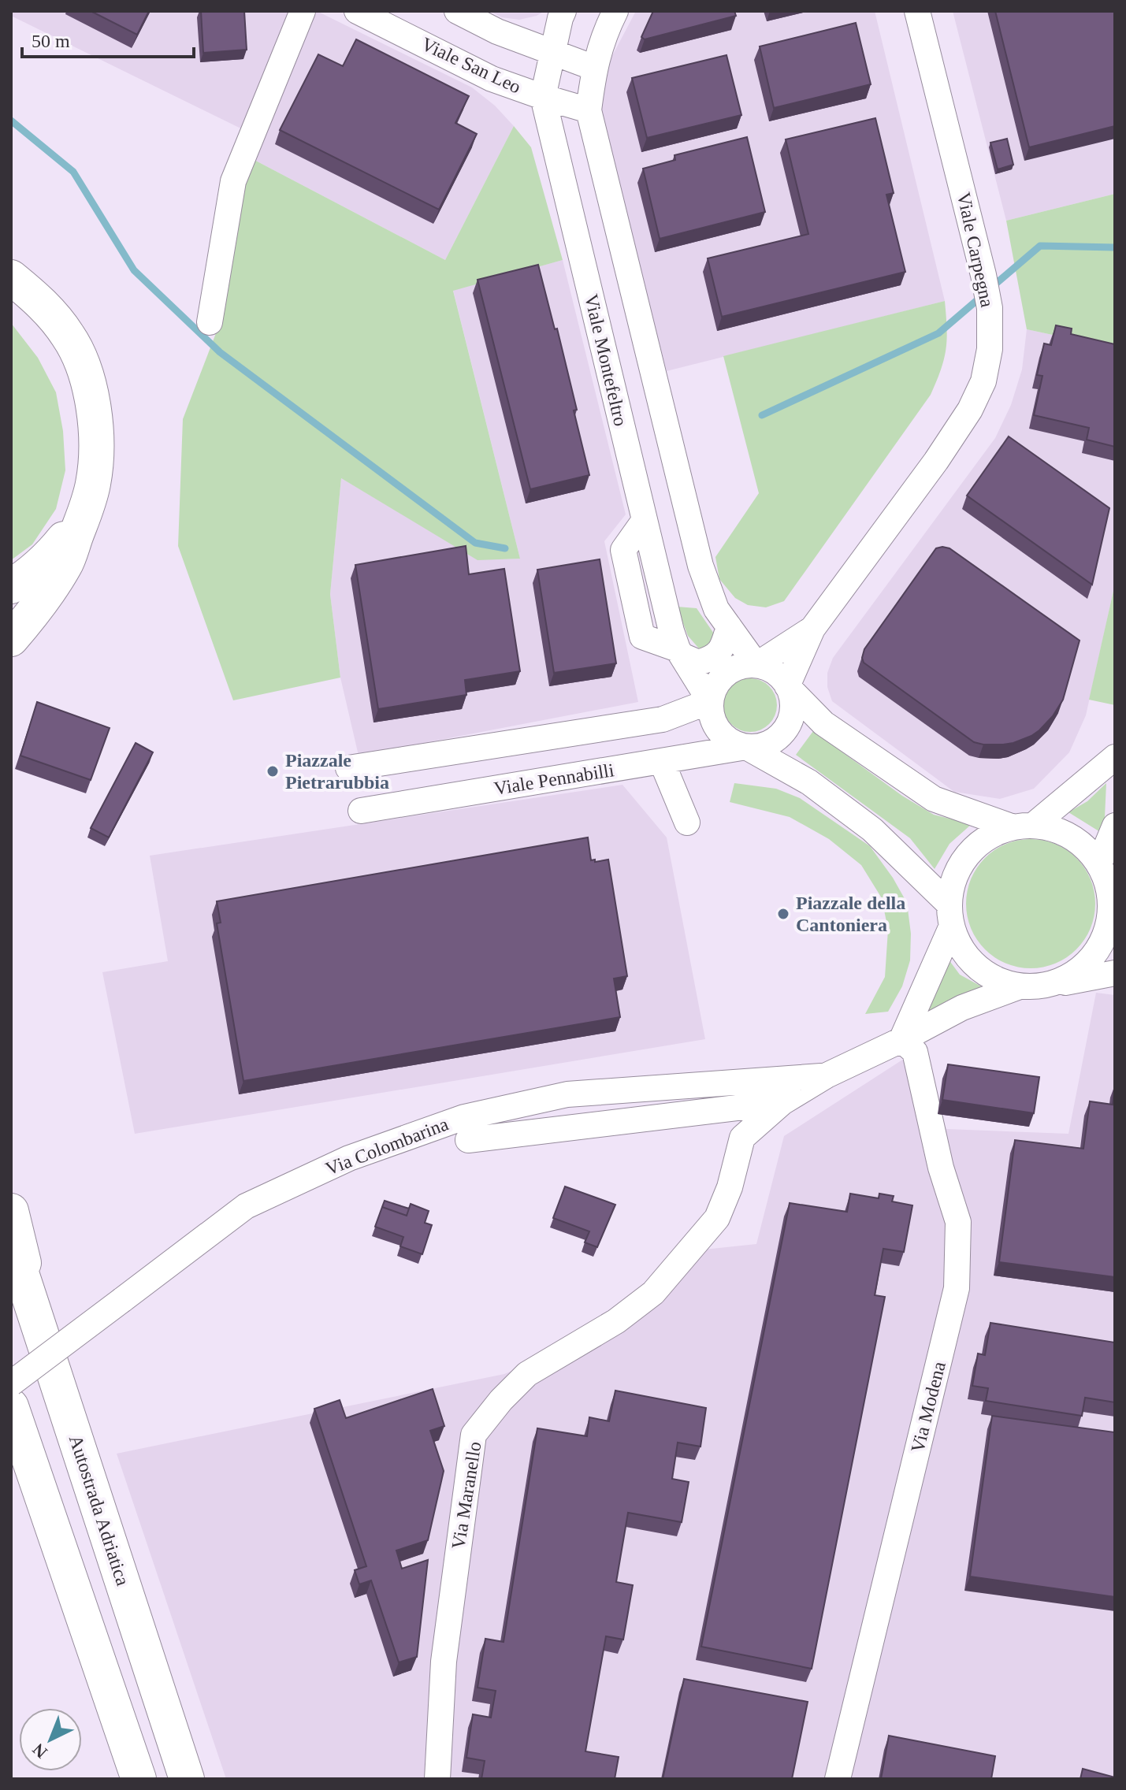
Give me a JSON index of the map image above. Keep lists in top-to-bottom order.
{
  "streets": {
    "highway": ["Autostrada Adriatica"],
    "street": [
      "Viale San Leo",
      "Viale Carpegna",
      "Viale Montefeltro",
      "Viale Pennabilli",
      "Via Colombarina",
      "Via Modena",
      "Via Maranello"
    ]
  },
  "crossings": [
    ["Viale San Leo", "Viale Montefeltro"],
    ["Viale Carpegna", "Viale Montefeltro"],
    ["Viale Carpegna", "Viale Pennabilli"],
    ["Viale Montefeltro", "Viale Pennabilli"],
    ["Via Colombarina", "Via Modena"],
    ["Via Colombarina", "Via Maranello"]
  ],
  "places": ["Piazzale Pietrarubbia", "Piazzale della Cantoniera"],
  "scale_bar": "50 m",
  "north": "bottom left"
}
